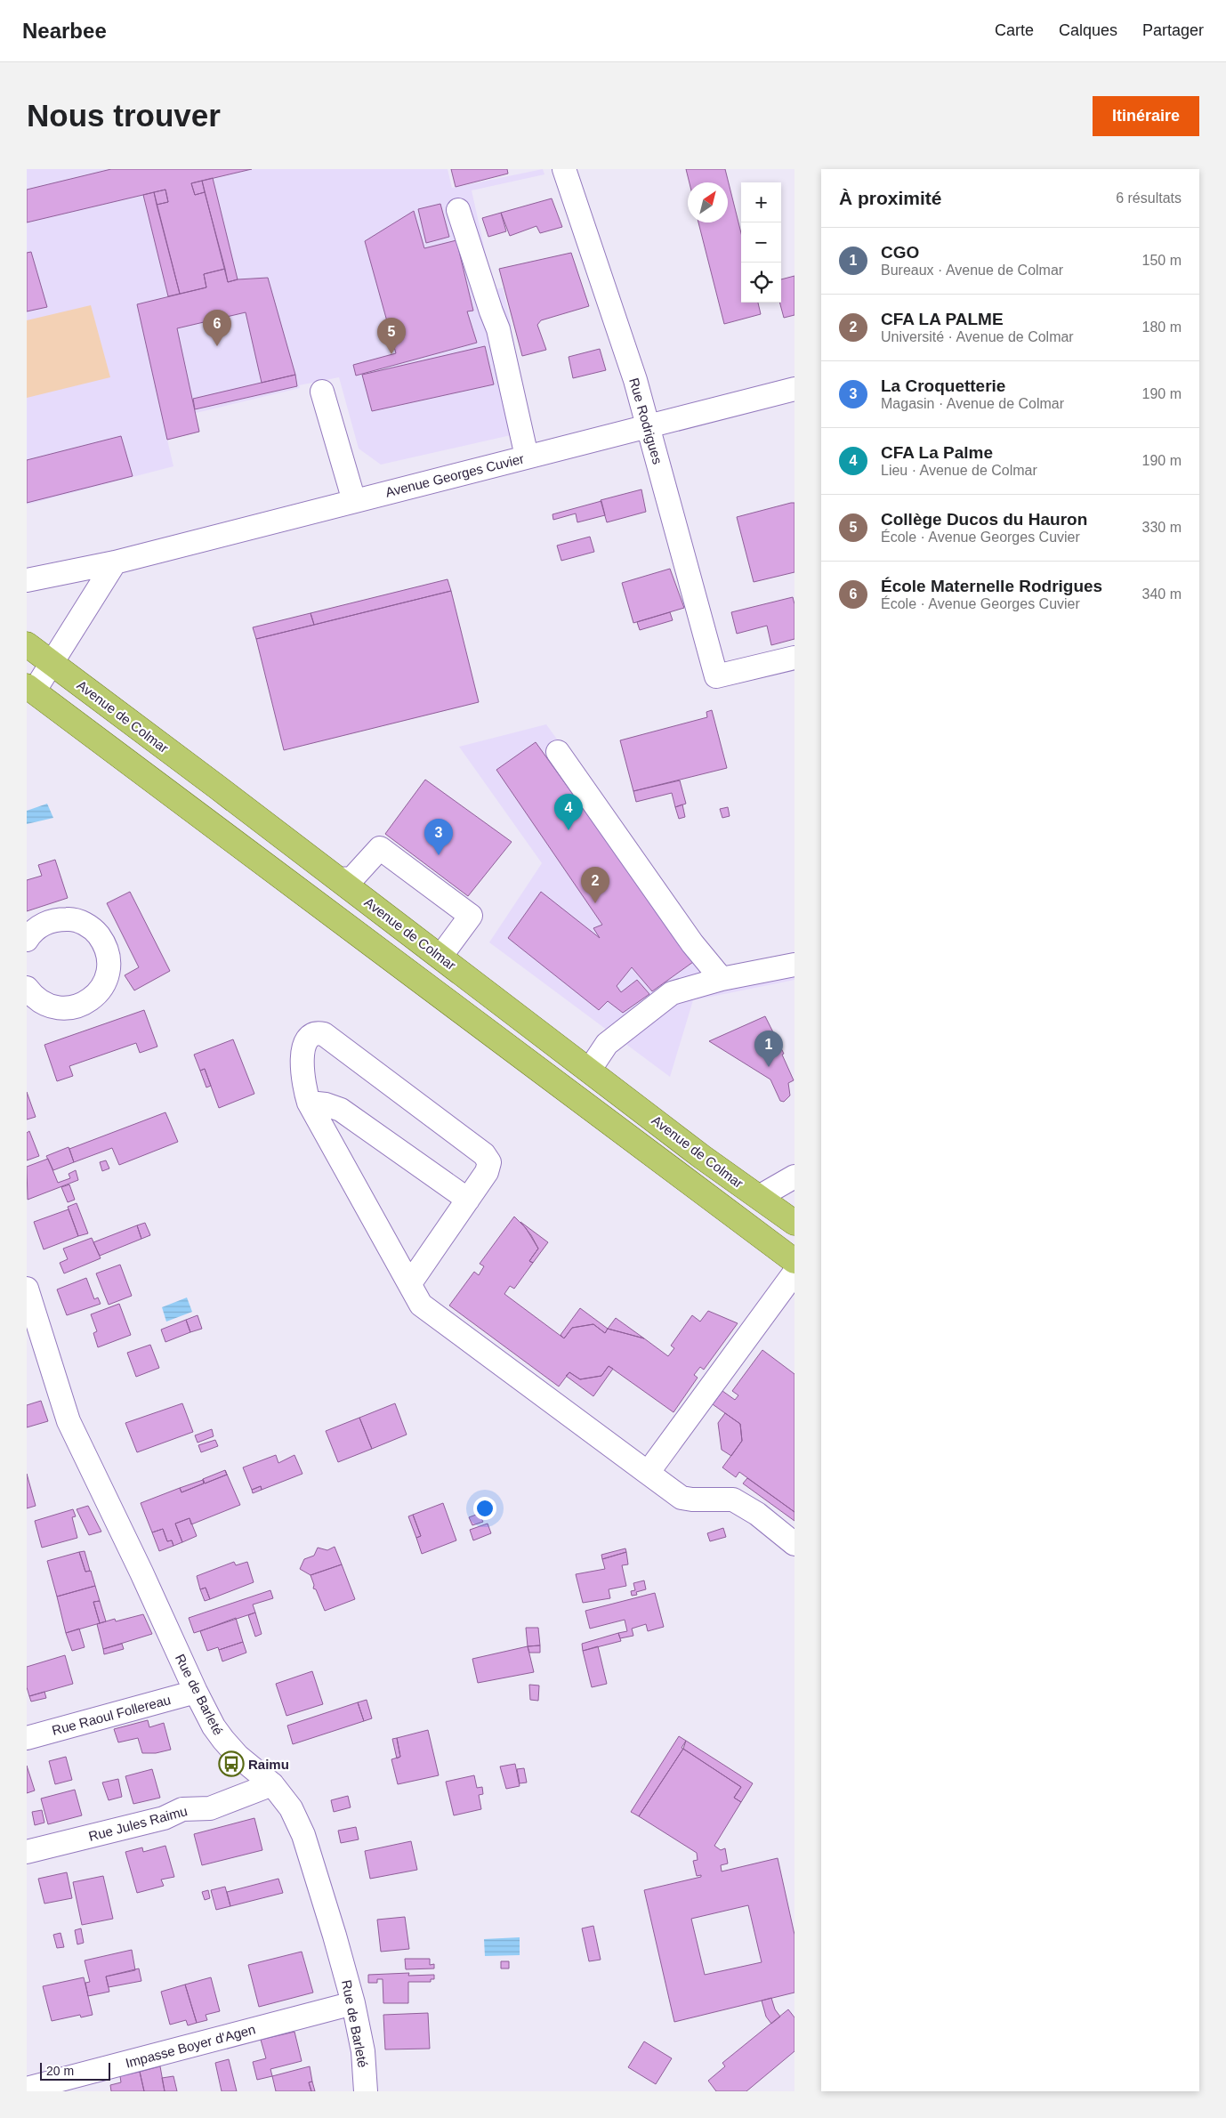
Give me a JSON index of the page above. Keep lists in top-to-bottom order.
{
  "streets": {
    "main road": ["Avenue de Colmar"],
    "street": [
      "Rue Rodrigues",
      "Avenue Georges Cuvier",
      "Rue de Barleté",
      "Rue Raoul Follereau",
      "Rue Jules Raimu",
      "Impasse Boyer d'Agen"
    ]
  },
  "crossings": [
    ["Rue Rodrigues", "Avenue Georges Cuvier"],
    ["Rue de Barleté", "Rue Raoul Follereau"],
    ["Rue de Barleté", "Rue Jules Raimu"],
    ["Rue de Barleté", "Impasse Boyer d'Agen"]
  ],
  "places": {
    "bus stop": ["Raimu"]
  },
  "scale_bar": "20 m",
  "north": "top right",
  "page": {
    "header": "Nearbee",
    "nav": ["Carte", "Calques", "Partager"],
    "buttons": "Itinéraire",
    "title": "Nous trouver",
    "heading": ["À proximité", "6 résultats"],
    "map_buttons": ["+", "−"],
    "list": [
      {
        "mark": "1",
        "name": "CGO",
        "note": "Bureaux · Avenue de Colmar",
        "value": "150 m"
      },
      {
        "mark": "2",
        "name": "CFA LA PALME",
        "note": "Université · Avenue de Colmar",
        "value": "180 m"
      },
      {
        "mark": "3",
        "name": "La Croquetterie",
        "note": "Magasin · Avenue de Colmar",
        "value": "190 m"
      },
      {
        "mark": "4",
        "name": "CFA La Palme",
        "note": "Lieu · Avenue de Colmar",
        "value": "190 m"
      },
      {
        "mark": "5",
        "name": "Collège Ducos du Hauron",
        "note": "École · Avenue Georges Cuvier",
        "value": "330 m"
      },
      {
        "mark": "6",
        "name": "École Maternelle Rodrigues",
        "note": "École · Avenue Georges Cuvier",
        "value": "340 m"
      }
    ],
    "pins": [
      "6",
      "5",
      "4",
      "3",
      "2",
      "1"
    ],
    "scale": "20 m"
  }
}
